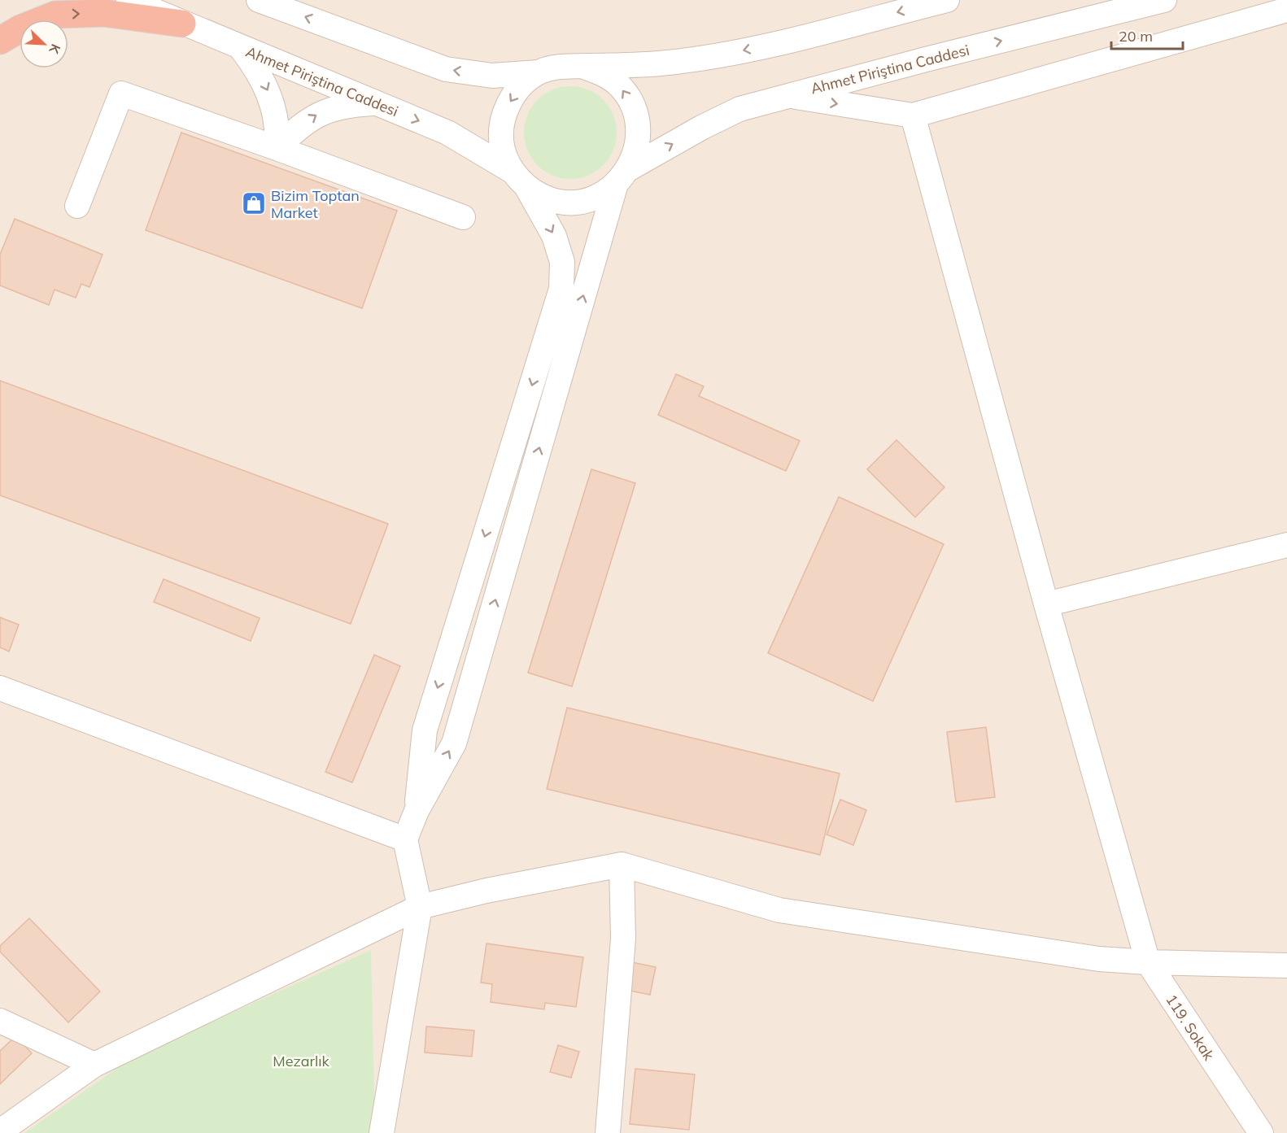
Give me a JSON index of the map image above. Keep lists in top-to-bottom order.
{
  "streets": {
    "street": ["Ahmet Piriştina Caddesi", "119. Sokak"]
  },
  "parks": ["Mezarlık"],
  "places": {
    "shop": ["Bizim Toptan Market"]
  },
  "scale_bar": "20 m",
  "north": "bottom right"
}
